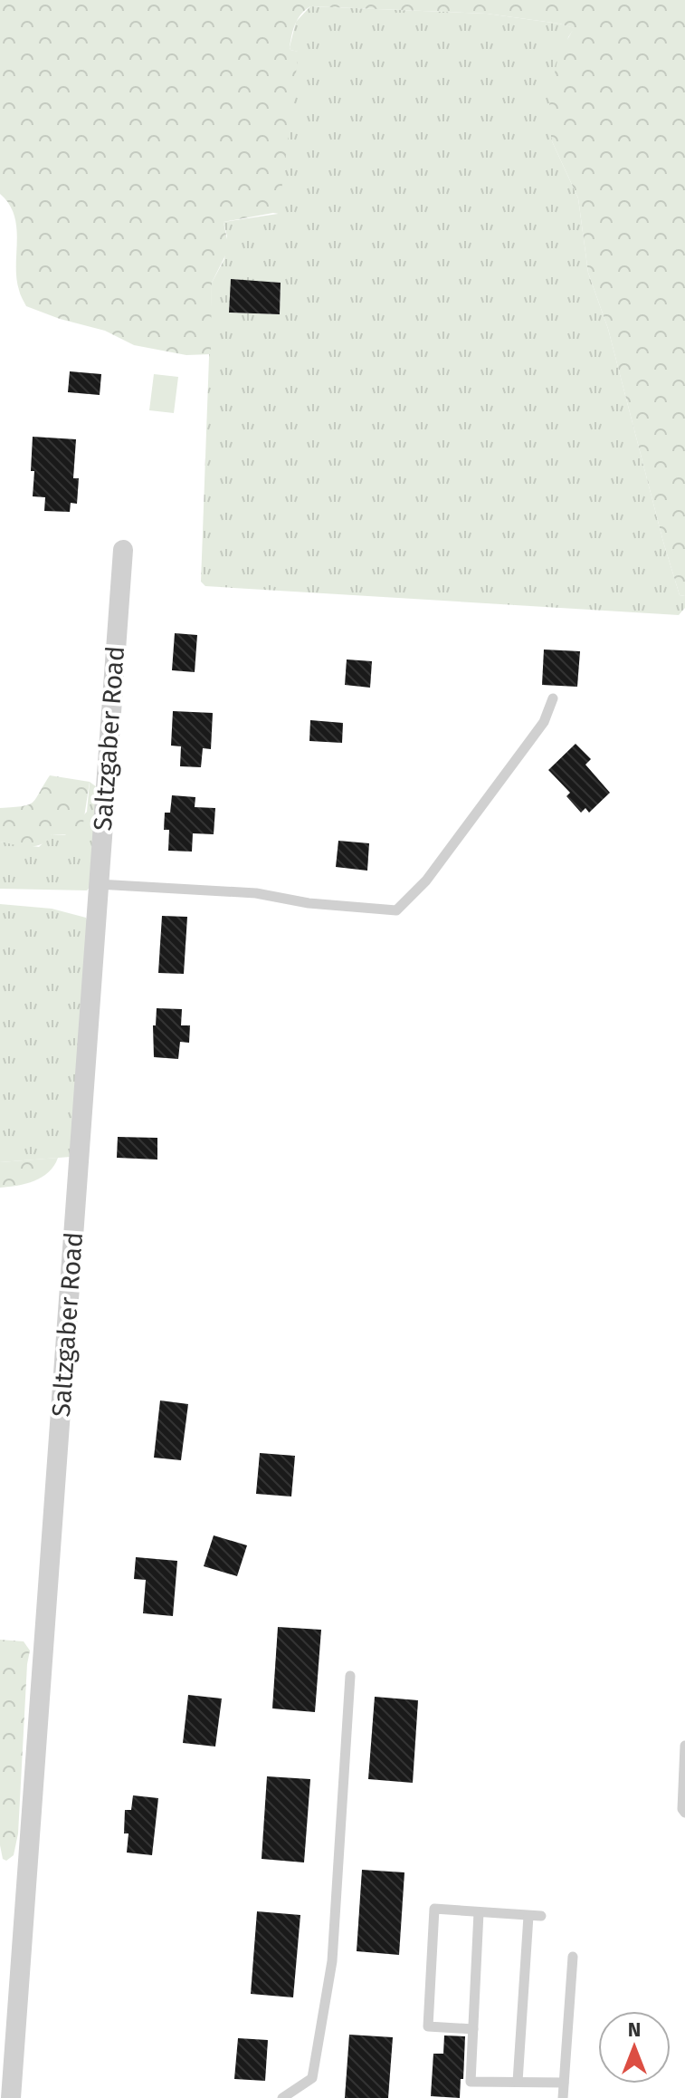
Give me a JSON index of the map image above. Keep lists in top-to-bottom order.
{
  "streets": {
    "street": ["Saltzgaber Road"]
  },
  "north": "top"
}
